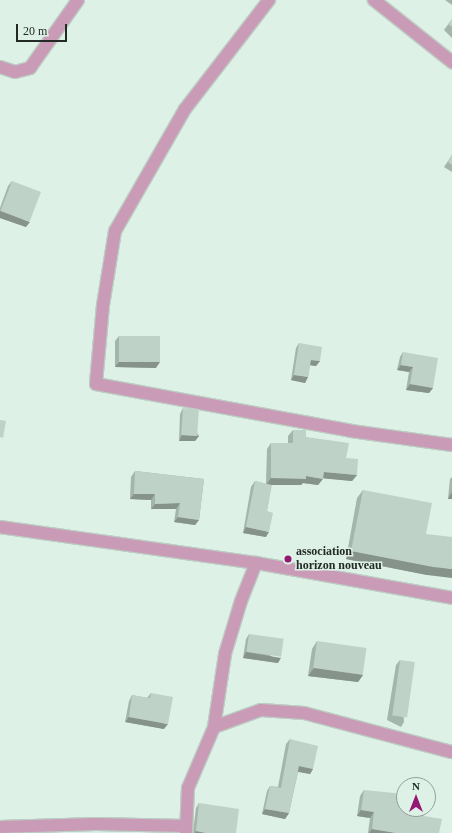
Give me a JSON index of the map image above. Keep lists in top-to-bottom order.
{
  "places": ["association horizon nouveau"],
  "scale_bar": "20 m",
  "north": "top"
}
